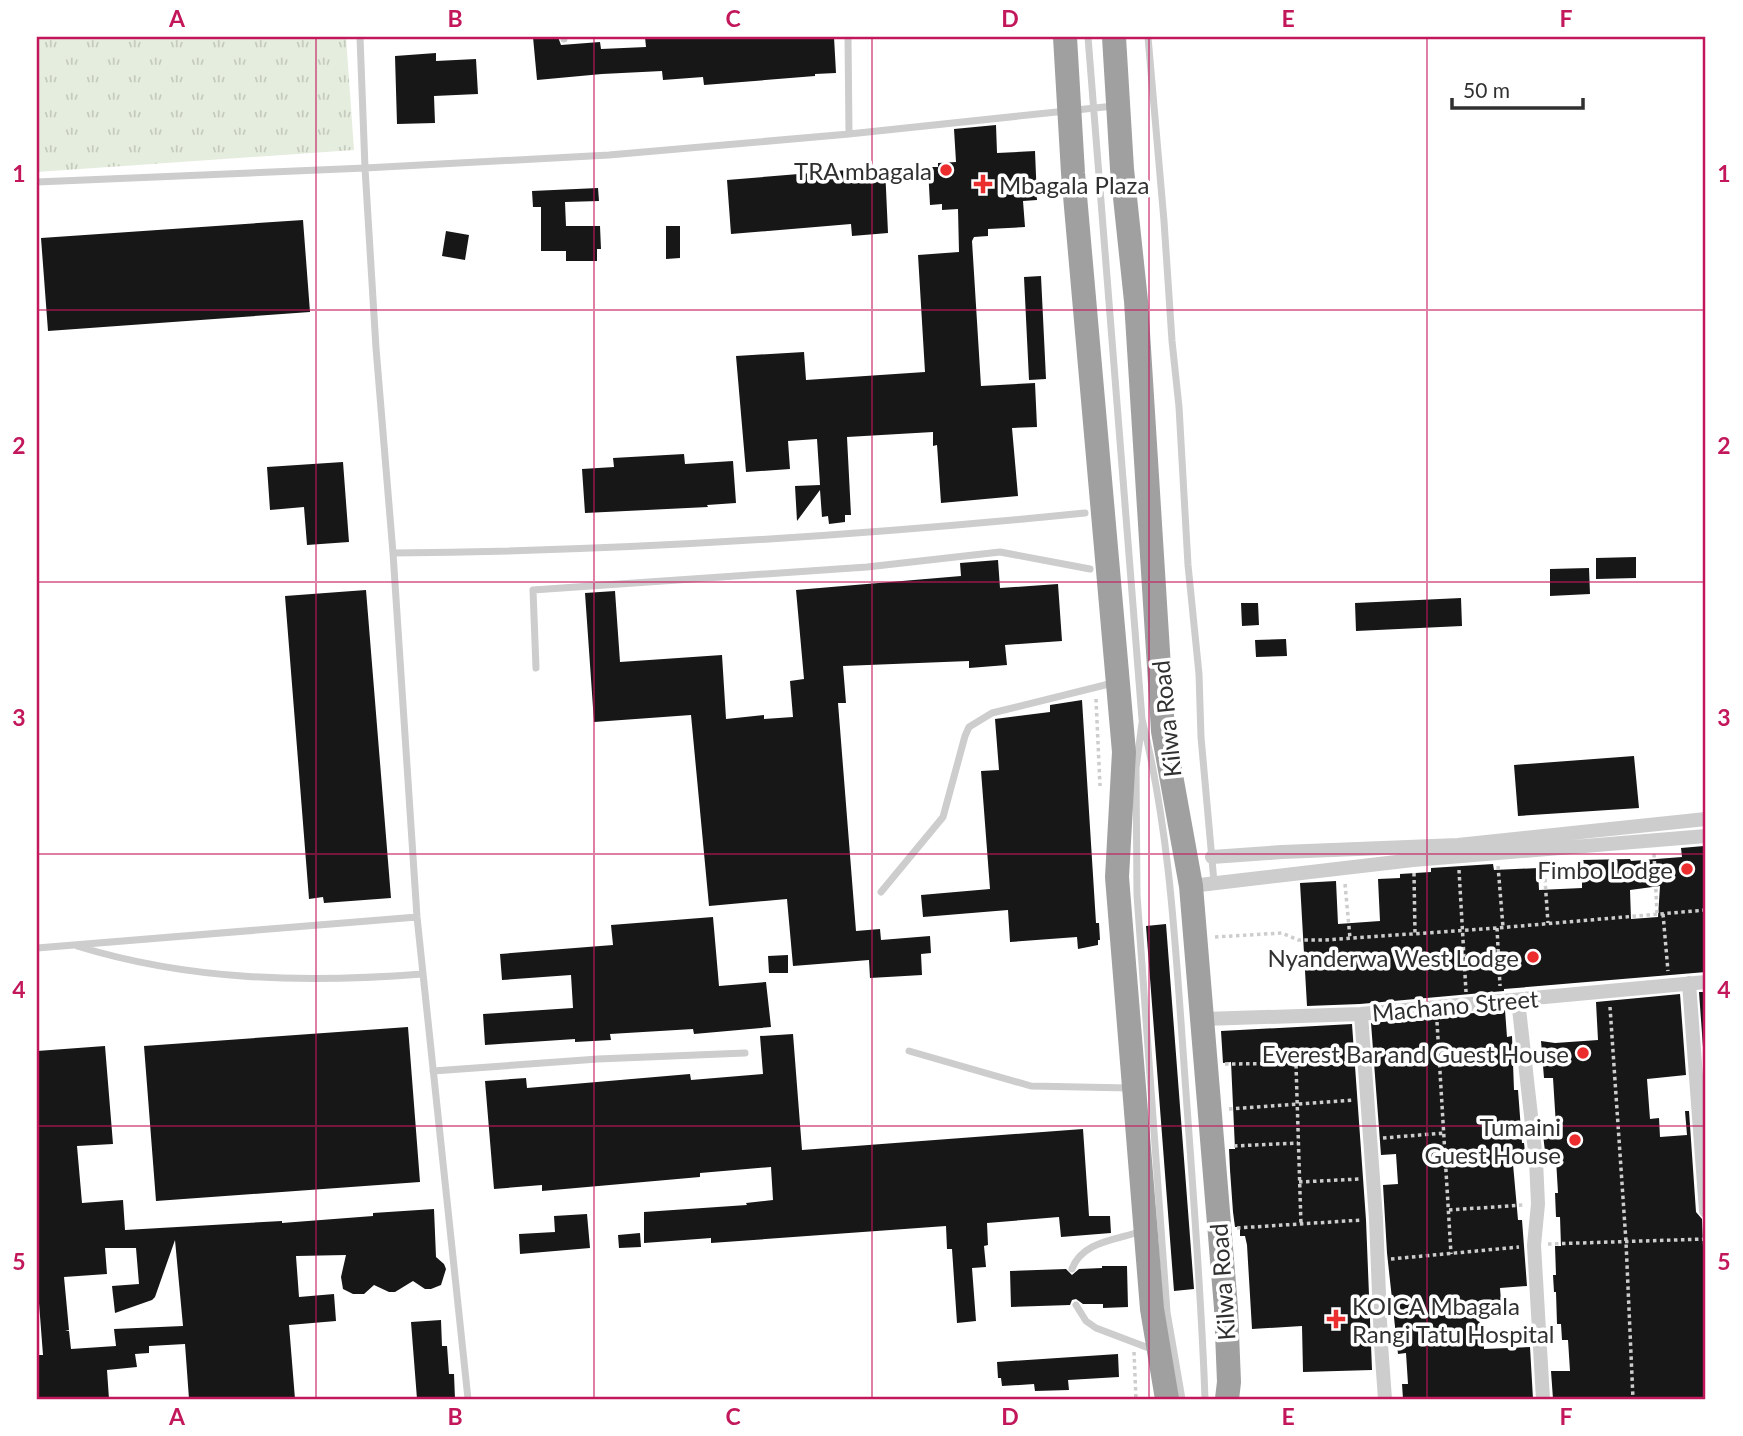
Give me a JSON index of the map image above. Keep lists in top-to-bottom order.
{
  "streets": {
    "highway": ["Kilwa Road"],
    "street": ["Machano Street"]
  },
  "crossings": [
    ["Kilwa Road", "Machano Street"]
  ],
  "places": {
    "other": [
      "TRA mbagala",
      "Fimbo Lodge",
      "Nyanderwa West Lodge",
      "Everest Bar and Guest House",
      "Tumaini Guest House"
    ],
    "health": ["Mbagala Plaza", "KOICA Mbagala Rangi Tatu Hospital"]
  },
  "scale_bar": "50 m",
  "grid": {
    "columns": [
      "A",
      "B",
      "C",
      "D",
      "E",
      "F"
    ],
    "rows": [
      "1",
      "2",
      "3",
      "4",
      "5"
    ]
  }
}
